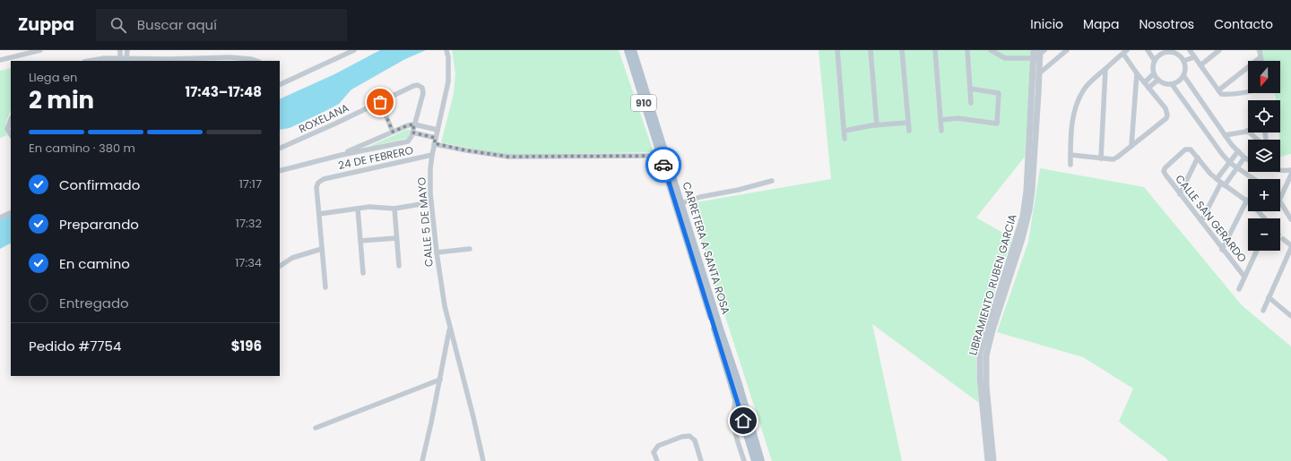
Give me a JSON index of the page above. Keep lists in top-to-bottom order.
{
  "streets": {
    "main road": ["910", "CARRETERA A SANTA ROSA"],
    "street": [
      "ROXELANA",
      "24 DE FEBRERO",
      "CALLE SAN GERARDO",
      "CALLE 5 DE MAYO",
      "LIBRAMIENTO RUBEN GARCIA"
    ]
  },
  "crossings": [
    ["24 DE FEBRERO", "CALLE 5 DE MAYO"]
  ],
  "north": "bottom",
  "page": {
    "header": "Zuppa",
    "search": "Buscar aquí",
    "nav": [
      "Inicio",
      "Mapa",
      "Nosotros",
      "Contacto"
    ],
    "map_buttons": ["+", "−"],
    "heading": ["2 min", "Llega en", "17:43–17:48"],
    "panel": ["Pedido #7754", "$196"],
    "bar": "En camino · 380 m",
    "list": [
      ["Confirmado", "17:17"],
      ["Preparando", "17:32"],
      ["En camino", "17:34"],
      "Entregado"
    ]
  }
}
